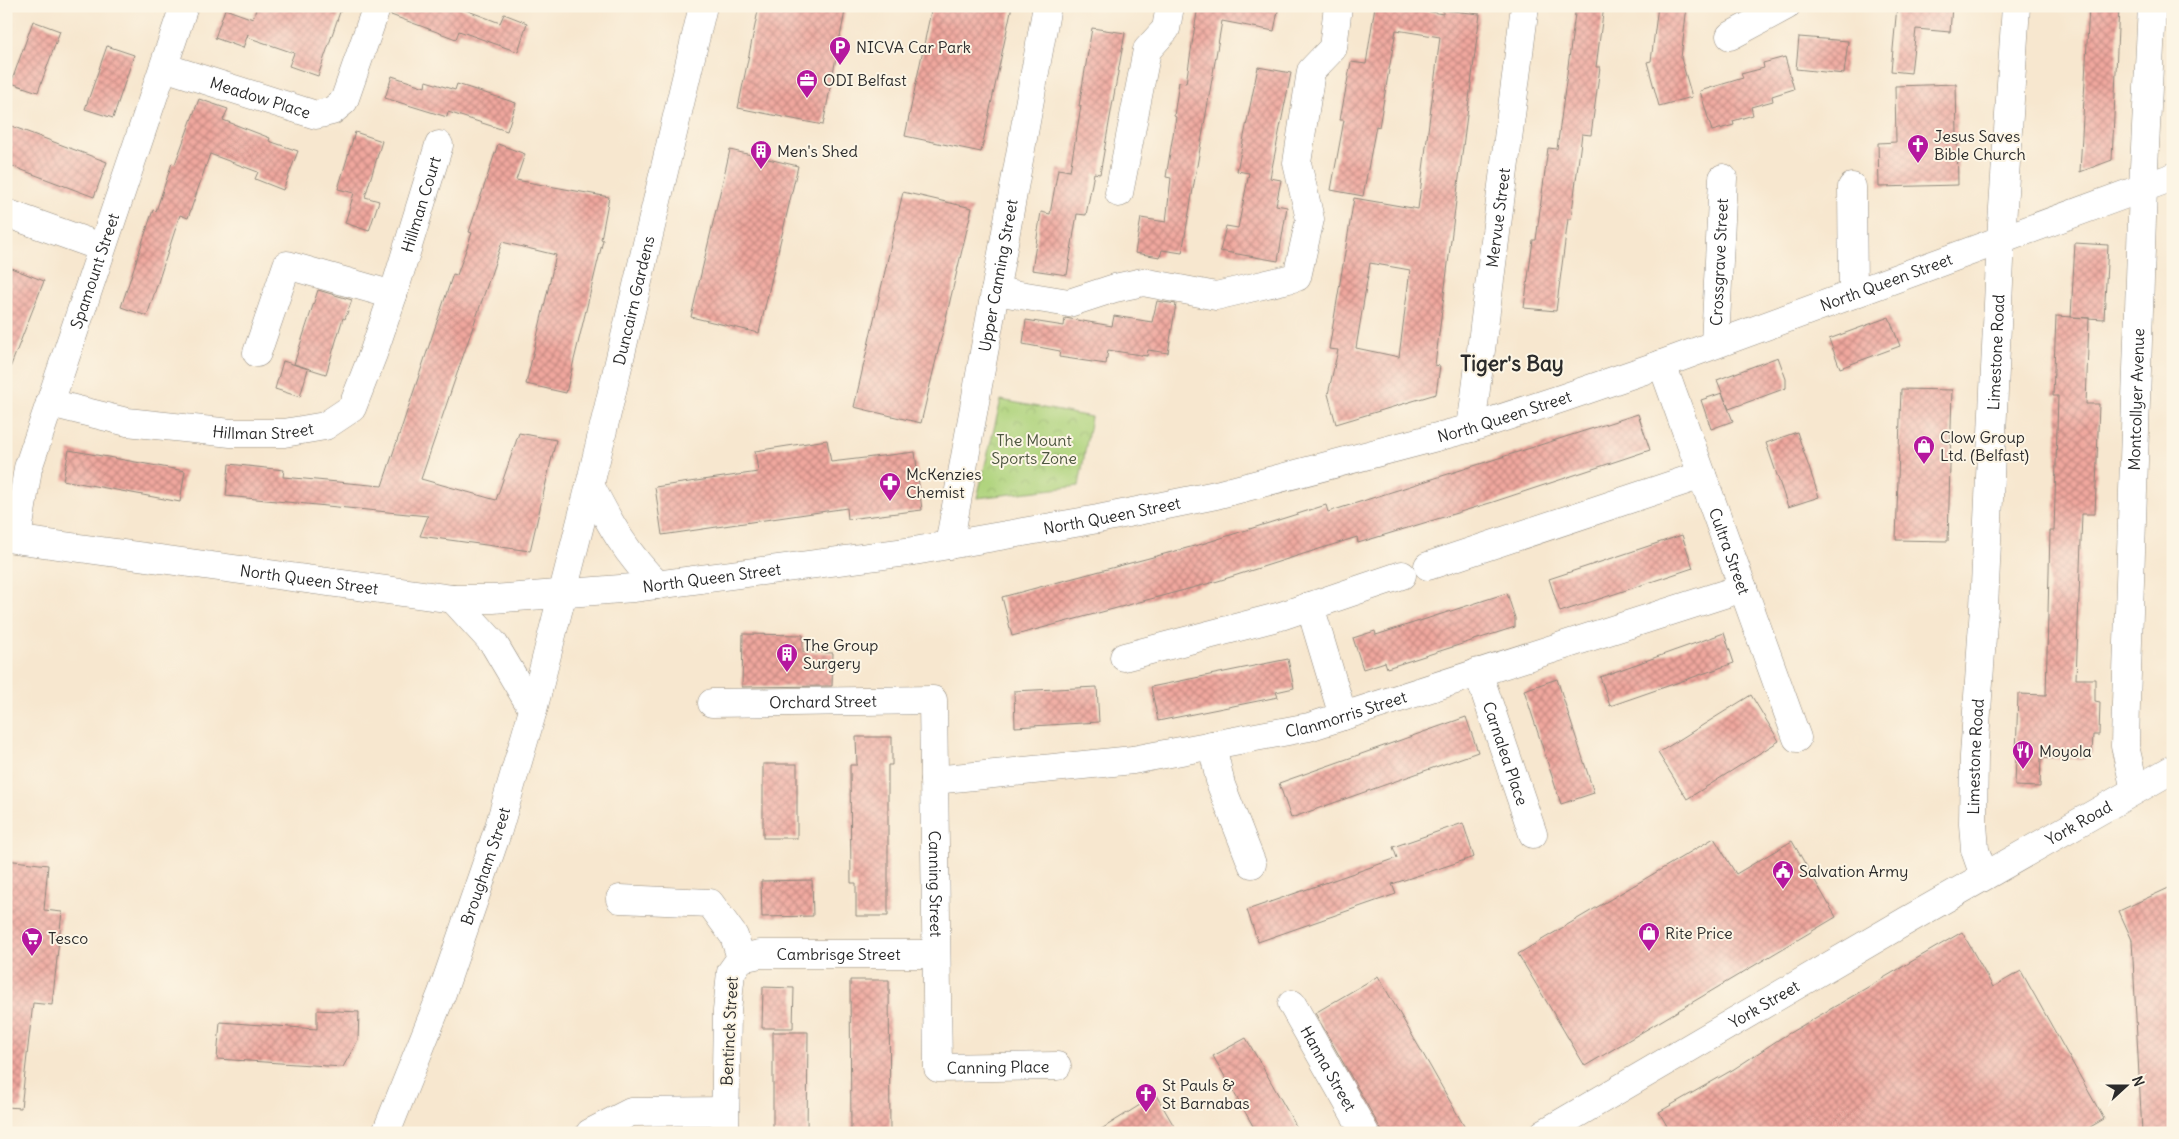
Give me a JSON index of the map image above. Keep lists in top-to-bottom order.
{
  "streets": {
    "street": [
      "Meadow Place",
      "Hillman Court",
      "Mervue Street",
      "Crossgrave Street",
      "Spamount Street",
      "Upper Canning Street",
      "North Queen Street",
      "Duncairn Gardens",
      "Limestone Road",
      "Montcollyer Avenue",
      "Hillman Street",
      "Cultra Street",
      "Orchard Street",
      "Clanmorris Street",
      "Carnalea Place",
      "York Road",
      "Brougham Street",
      "Canning Street",
      "Cambrisge Street",
      "York Street",
      "Bentinck Street",
      "Canning Place",
      "Hanna Street"
    ]
  },
  "crossings": [
    ["Meadow Place", "Spamount Street"],
    ["Hillman Court", "Hillman Street"],
    ["Mervue Street", "North Queen Street"],
    ["Crossgrave Street", "North Queen Street"],
    ["Spamount Street", "North Queen Street"],
    ["Spamount Street", "Hillman Street"],
    ["Upper Canning Street", "North Queen Street"],
    ["North Queen Street", "Duncairn Gardens"],
    ["North Queen Street", "Limestone Road"],
    ["North Queen Street", "Montcollyer Avenue"],
    ["North Queen Street", "Cultra Street"],
    ["North Queen Street", "Brougham Street"],
    ["Duncairn Gardens", "Brougham Street"],
    ["Limestone Road", "York Road"],
    ["Limestone Road", "York Street"],
    ["Montcollyer Avenue", "York Road"],
    ["Cultra Street", "Clanmorris Street"],
    ["Orchard Street", "Canning Street"],
    ["Clanmorris Street", "Carnalea Place"],
    ["Clanmorris Street", "Canning Street"],
    ["York Road", "York Street"],
    ["Canning Street", "Cambrisge Street"],
    ["Canning Street", "Canning Place"],
    ["Cambrisge Street", "Bentinck Street"]
  ],
  "districts": ["Tiger's Bay"],
  "parks": ["The Mount Sports Zone"],
  "places": {
    "parking": ["NICVA Car Park"],
    "office": ["ODI Belfast"],
    "church": ["Jesus Saves Bible Church", "St Pauls & St Barnabas"],
    "building": ["Men's Shed", "The Group Surgery"],
    "shop": ["Clow Group Ltd. (Belfast)", "Rite Price"],
    "pharmacy": ["McKenzies Chemist"],
    "restaurant": ["Moyola"],
    "public building": ["Salvation Army"],
    "supermarket": ["Tesco"]
  },
  "north": "right"
}
